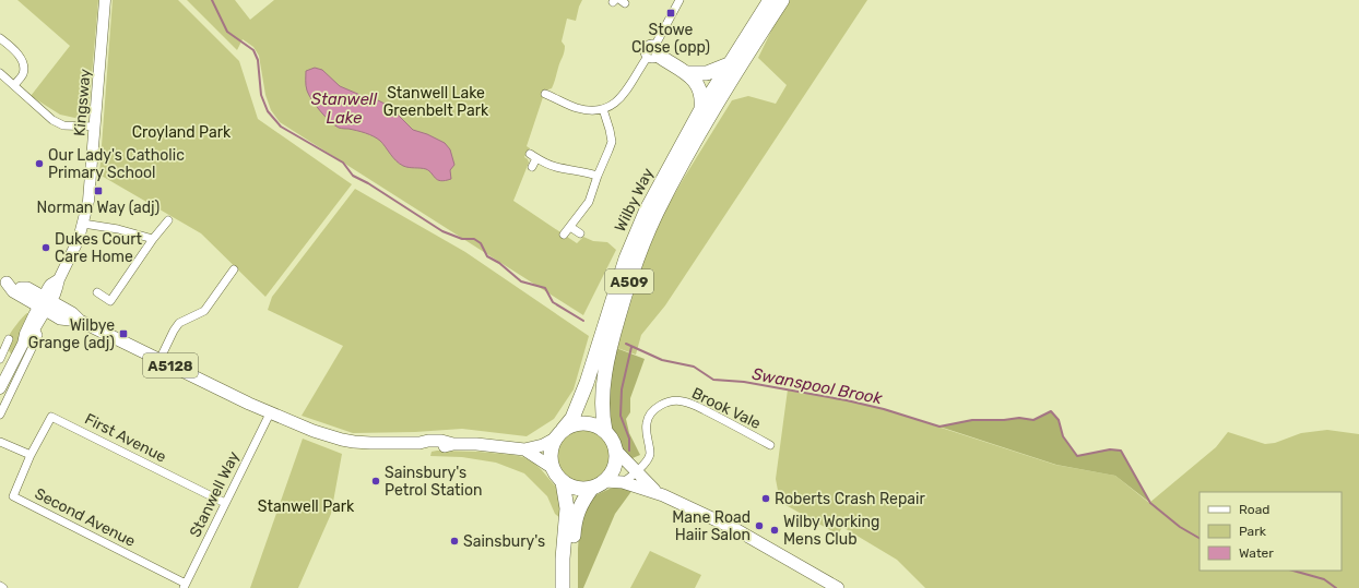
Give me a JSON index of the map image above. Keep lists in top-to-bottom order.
{
  "streets": {
    "highway": ["Wilby Way", "A509"],
    "main road": ["A5128"],
    "street": [
      "Kingsway",
      "Brook Vale",
      "First Avenue",
      "Stanwell Way",
      "Second Avenue"
    ]
  },
  "crossings": [
    ["Kingsway", "A5128"],
    ["Wilby Way", "A5128"],
    ["A5128", "Stanwell Way"],
    ["First Avenue", "Stanwell Way"],
    ["First Avenue", "Second Avenue"],
    ["Stanwell Way", "Second Avenue"]
  ],
  "water": ["Stanwell Lake", "Swanspool Brook"],
  "parks": ["Stanwell Lake Greenbelt Park", "Croyland Park", "Stanwell Park"],
  "places": {
    "transit": ["Stowe Close (opp)", "Norman Way (adj)", "Wilbye Grange (adj)"],
    "other": [
      "Our Lady's Catholic Primary School",
      "Dukes Court Care Home",
      "Sainsbury's Petrol Station",
      "Roberts Crash Repair",
      "Mane Road Haiir Salon",
      "Wilby Working Mens Club",
      "Sainsbury's"
    ]
  },
  "legend": ["Road", "Park", "Water"]
}
